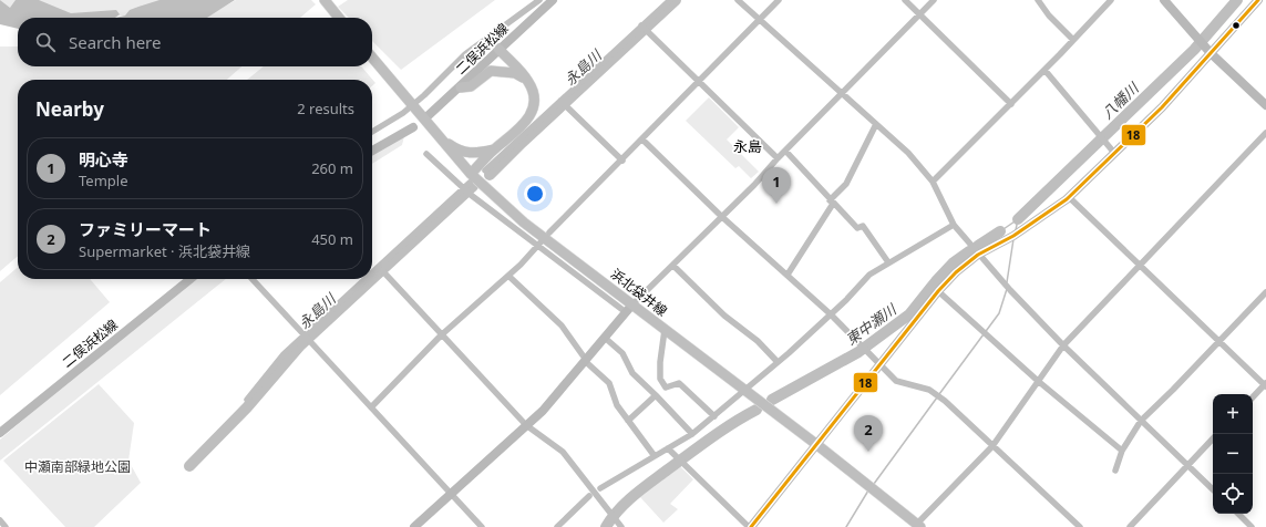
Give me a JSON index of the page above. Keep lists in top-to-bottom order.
{
  "streets": {
    "main road": ["浜北袋井線"],
    "street": ["二俣浜松線"]
  },
  "districts": ["永島"],
  "water": ["永島川", "八幡川", "東中瀬川"],
  "parks": ["中瀬南部緑地公園"],
  "lines": ["transit line 18"],
  "page": {
    "search": "Search here",
    "heading": ["Nearby", "2 results"],
    "list": [
      {
        "mark": "1",
        "name": "明心寺",
        "note": "Temple",
        "value": "260 m"
      },
      {
        "mark": "2",
        "name": "ファミリーマート",
        "note": "Supermarket · 浜北袋井線",
        "value": "450 m"
      }
    ],
    "pins": ["1", "2"],
    "map_buttons": ["+", "−"]
  }
}
